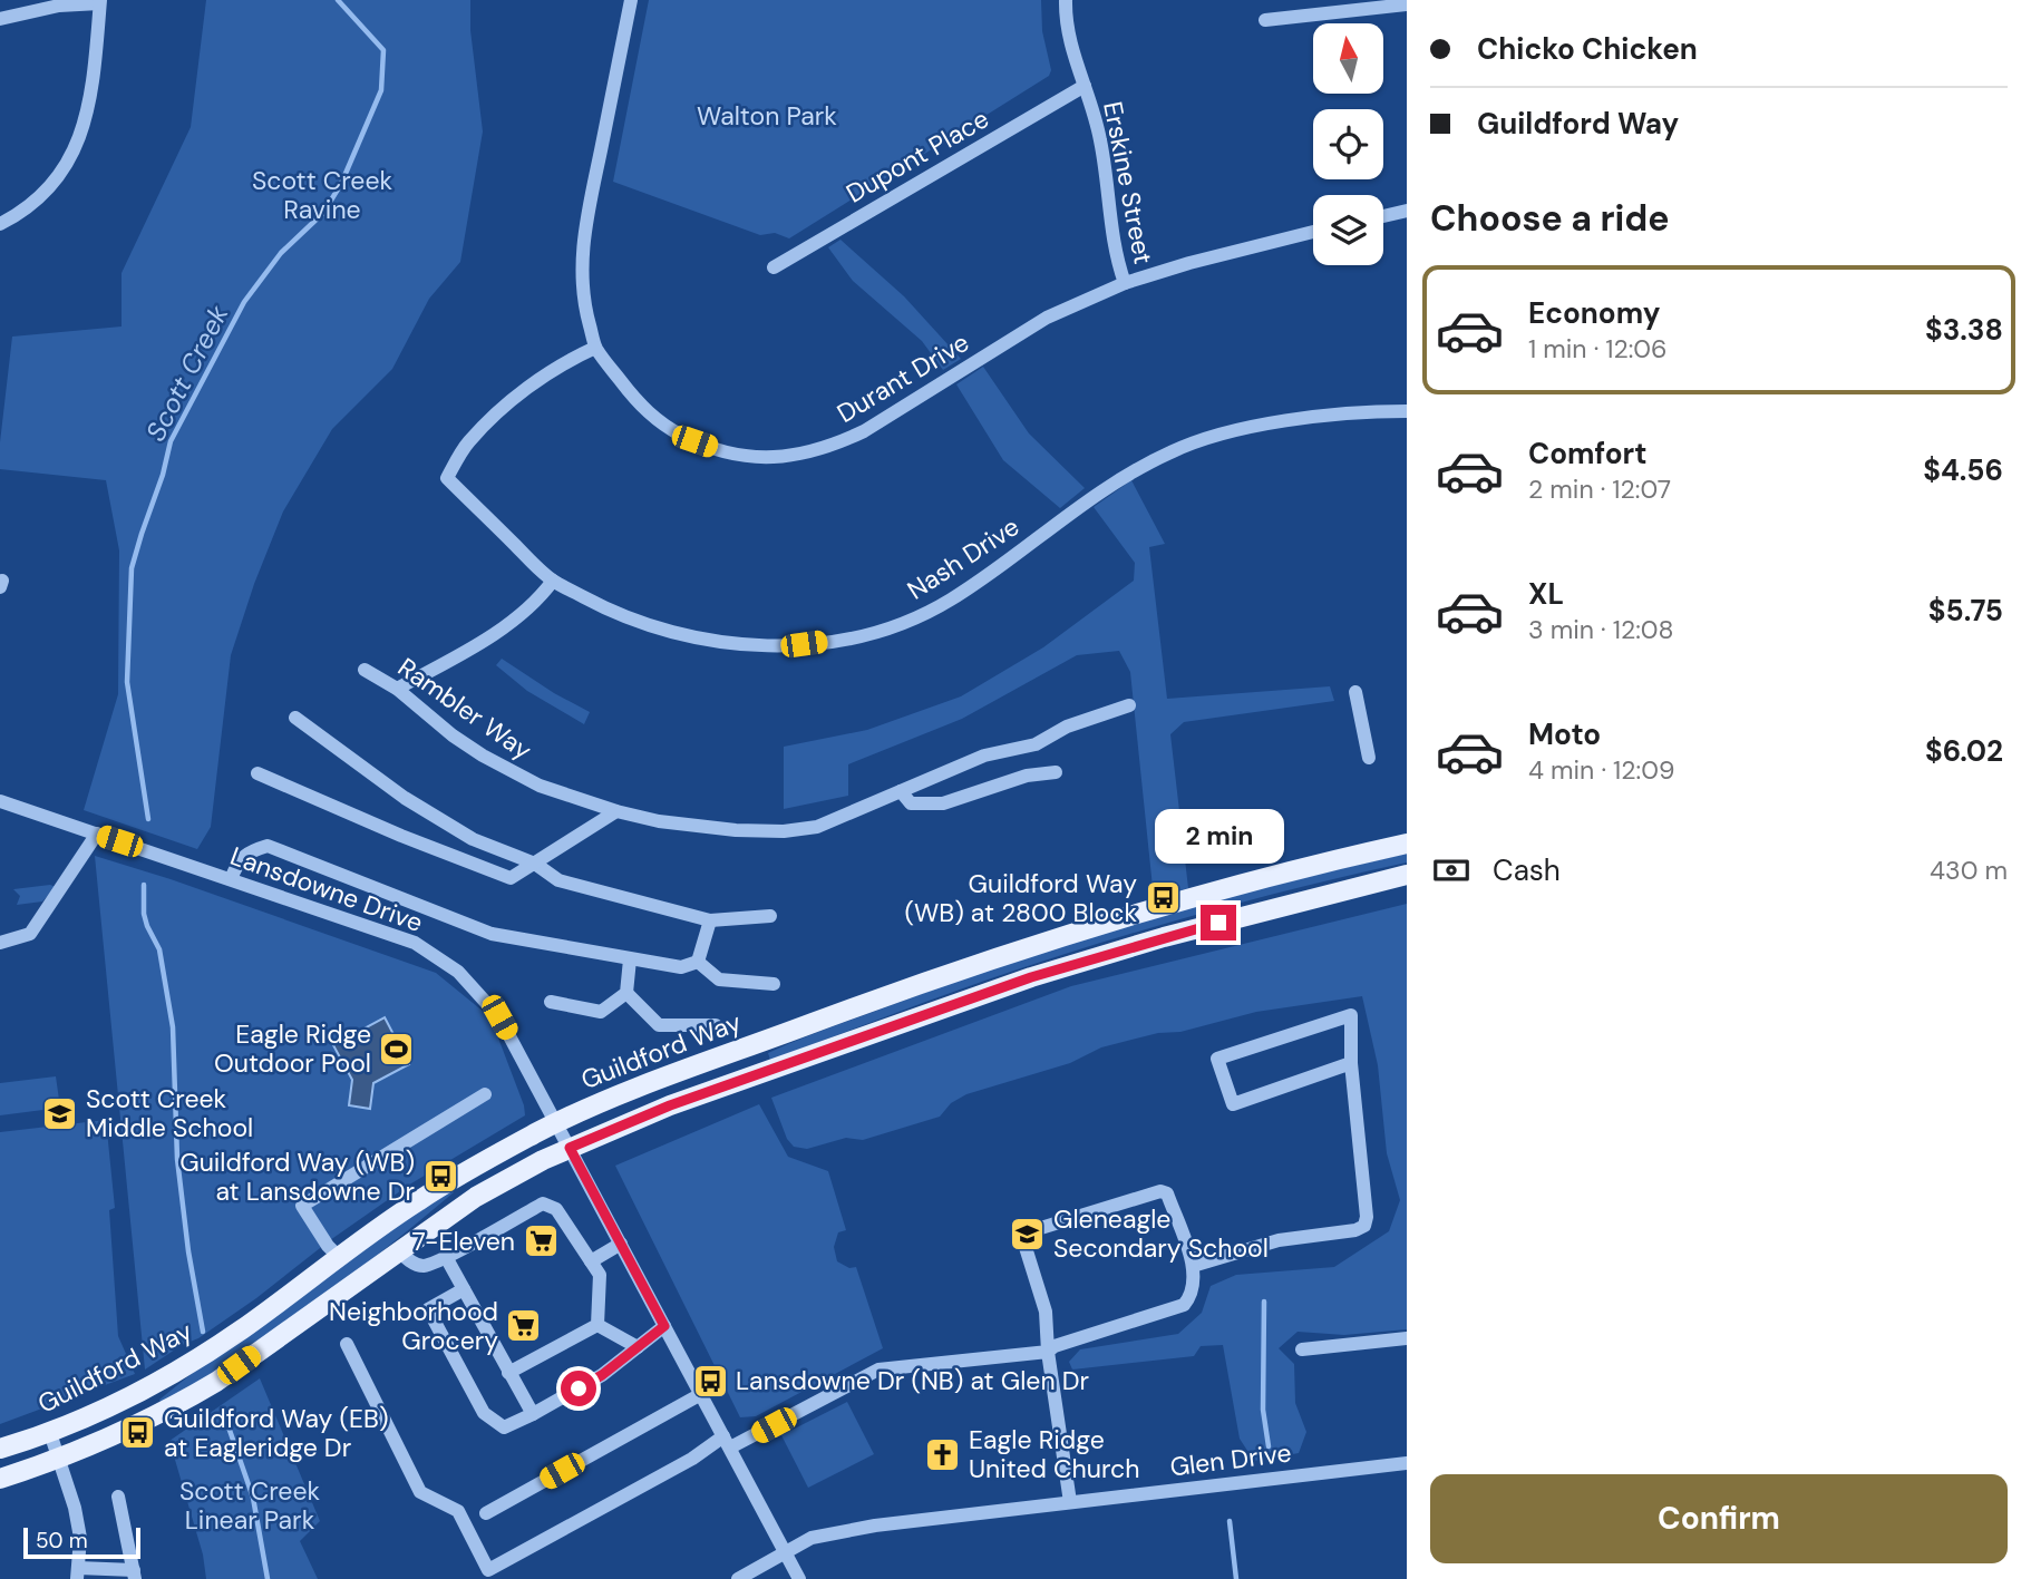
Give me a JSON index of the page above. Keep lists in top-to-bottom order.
{
  "streets": {
    "main road": ["Guildford Way"],
    "street": [
      "Dupont Place",
      "Erskine Street",
      "Durant Drive",
      "Nash Drive",
      "Rambler Way",
      "Lansdowne Drive",
      "Glen Drive"
    ]
  },
  "crossings": [
    ["Dupont Place", "Erskine Street"],
    ["Erskine Street", "Durant Drive"],
    ["Durant Drive", "Nash Drive"],
    ["Lansdowne Drive", "Guildford Way"],
    ["Lansdowne Drive", "Glen Drive"]
  ],
  "water": ["Scott Creek"],
  "parks": ["Walton Park", "Scott Creek Ravine", "Scott Creek Linear Park"],
  "places": {
    "bus stop": [
      "Guildford Way (WB) at 2800 Block",
      "Guildford Way (WB) at Lansdowne Dr",
      "Lansdowne Dr (NB) at Glen Dr",
      "Guildford Way (EB) at Eagleridge Dr"
    ],
    "sports": ["Eagle Ridge Outdoor Pool"],
    "school or university": ["Scott Creek Middle School", "Gleneagle Secondary School"],
    "supermarket": ["7-Eleven", "Neighborhood Grocery"],
    "church": ["Eagle Ridge United Church"]
  },
  "scale_bar": "50 m",
  "north": "top",
  "page": {
    "banner": ["Chicko Chicken", "Guildford Way"],
    "heading": "Choose a ride",
    "list": [
      {
        "name": "Economy",
        "note": "1 min · 12:06",
        "value": "$3.38"
      },
      {
        "name": "Comfort",
        "note": "2 min · 12:07",
        "value": "$4.56"
      },
      {
        "name": "XL",
        "note": "3 min · 12:08",
        "value": "$5.75"
      },
      {
        "name": "Moto",
        "note": "4 min · 12:09",
        "value": "$6.02"
      }
    ],
    "bubble": "2 min",
    "pay": ["Cash", "430 m"],
    "buttons": "Confirm",
    "scale": "50 m"
  }
}
